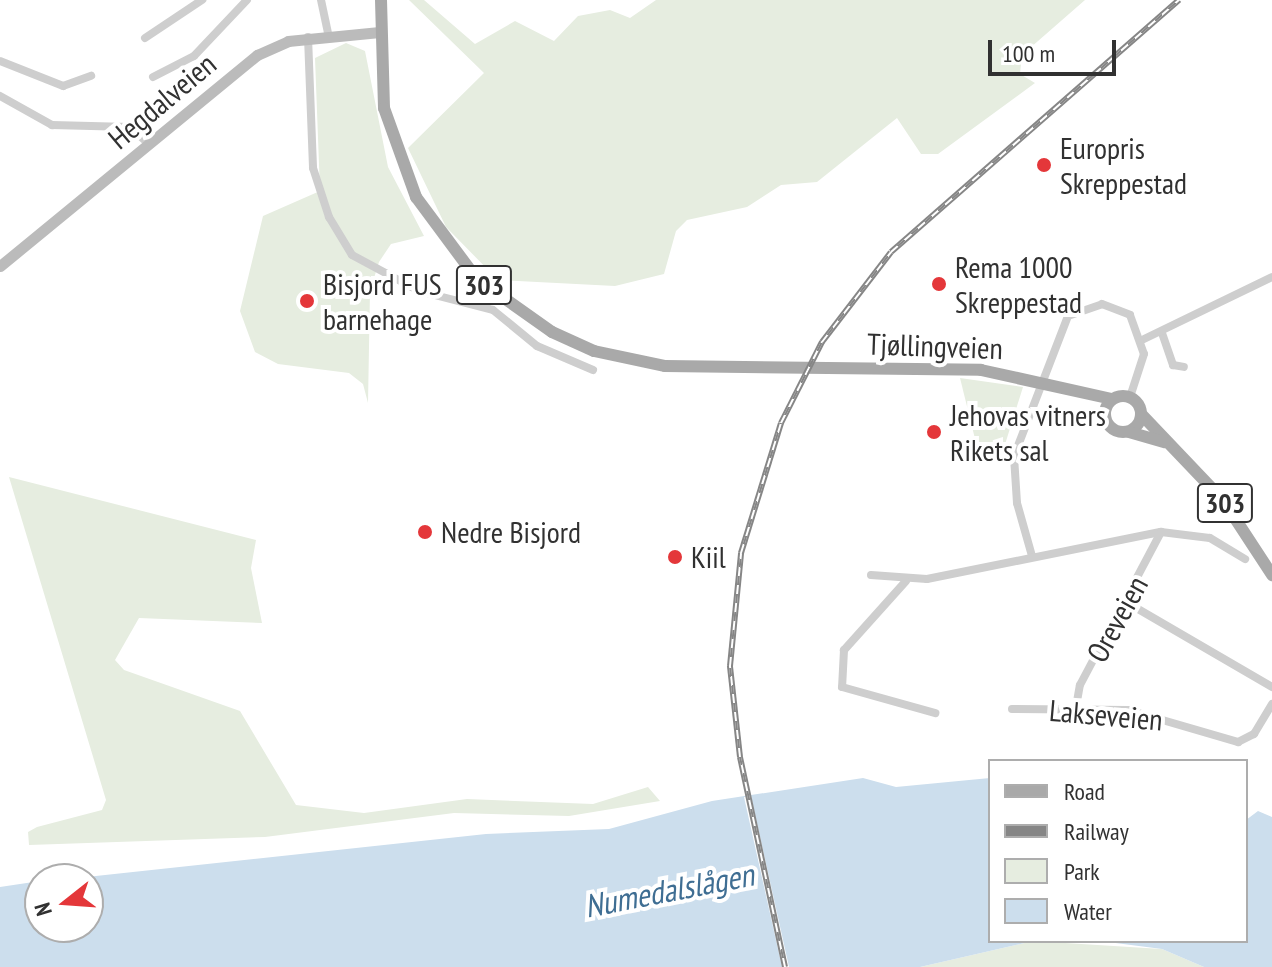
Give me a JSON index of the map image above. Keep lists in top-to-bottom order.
{
  "streets": {
    "main road": ["303", "Tjøllingveien"],
    "street": ["Hegdalveien", "Oreveien", "Lakseveien"]
  },
  "crossings": [
    ["Hegdalveien", "303"],
    ["Hegdalveien", "Tjøllingveien"],
    ["303", "Tjøllingveien"],
    ["Oreveien", "Lakseveien"]
  ],
  "water": ["Numedalslågen"],
  "places": [
    "Europris Skreppestad",
    "Rema 1000 Skreppestad",
    "Bisjord FUS barnehage",
    "Jehovas vitners Rikets sal",
    "Nedre Bisjord",
    "Kiil"
  ],
  "legend": [
    "Road",
    "Railway",
    "Park",
    "Water"
  ],
  "scale_bar": "100 m",
  "north": "left"
}
